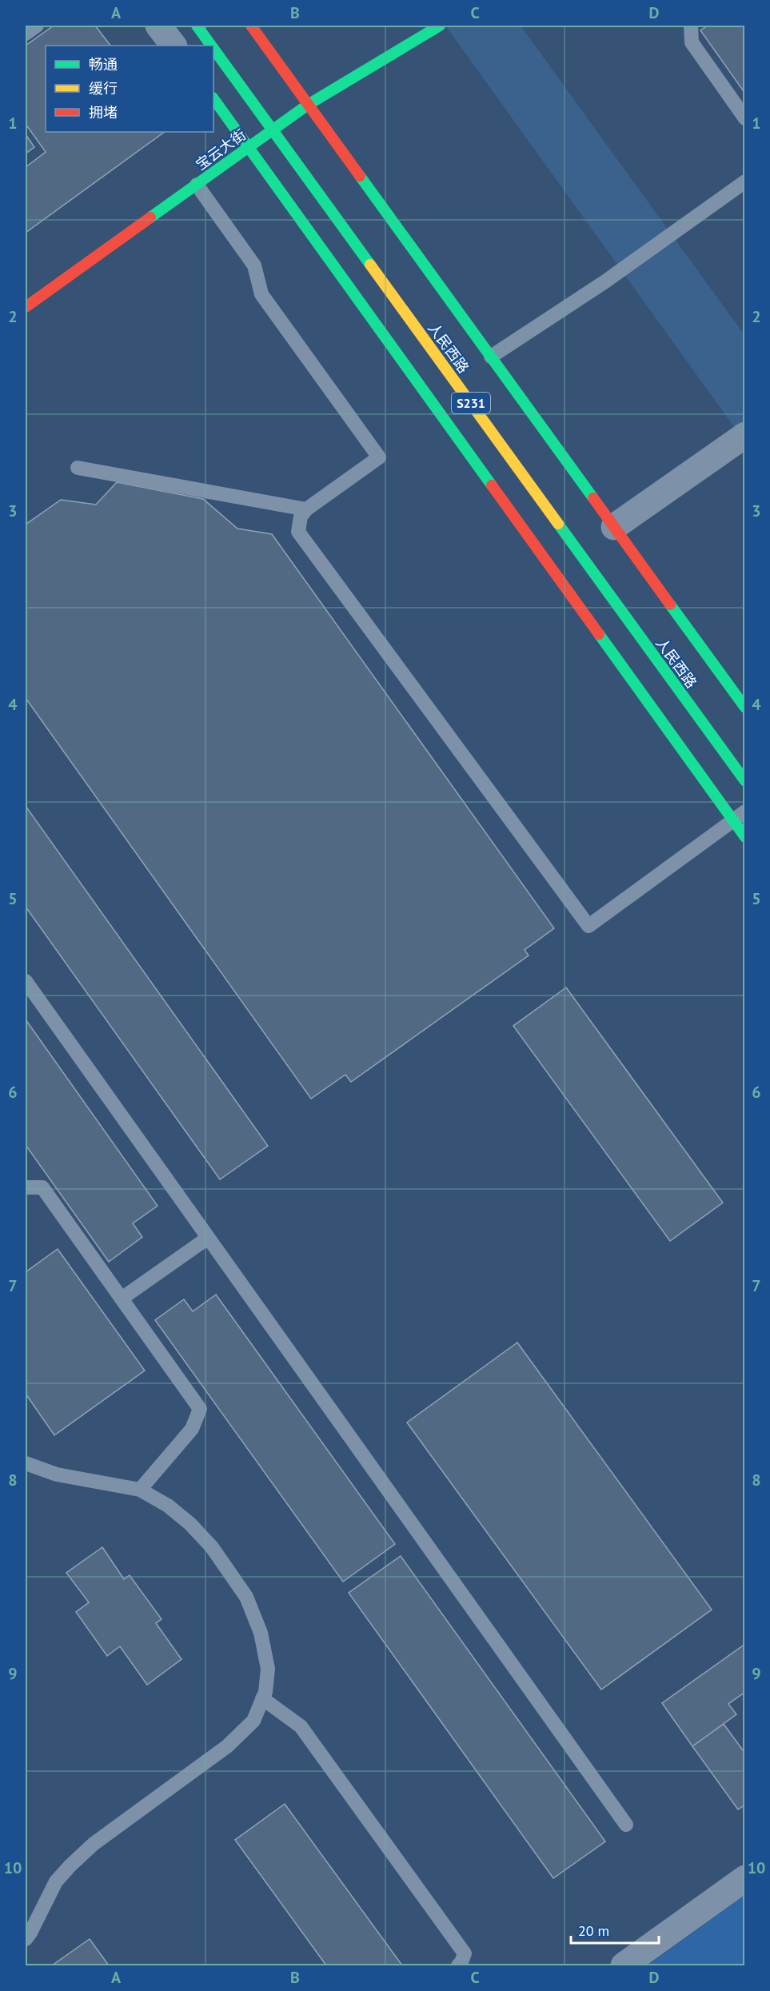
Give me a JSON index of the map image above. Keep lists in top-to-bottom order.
{
  "streets": {
    "main road": ["宝云大街", "人民西路", "S231"]
  },
  "crossings": [
    ["宝云大街", "人民西路"]
  ],
  "legend": ["畅通", "缓行", "拥堵"],
  "scale_bar": "20 m",
  "grid": {
    "columns": [
      "A",
      "B",
      "C",
      "D"
    ],
    "rows": [
      "1",
      "2",
      "3",
      "4",
      "5",
      "6",
      "7",
      "8",
      "9",
      "10"
    ]
  }
}
